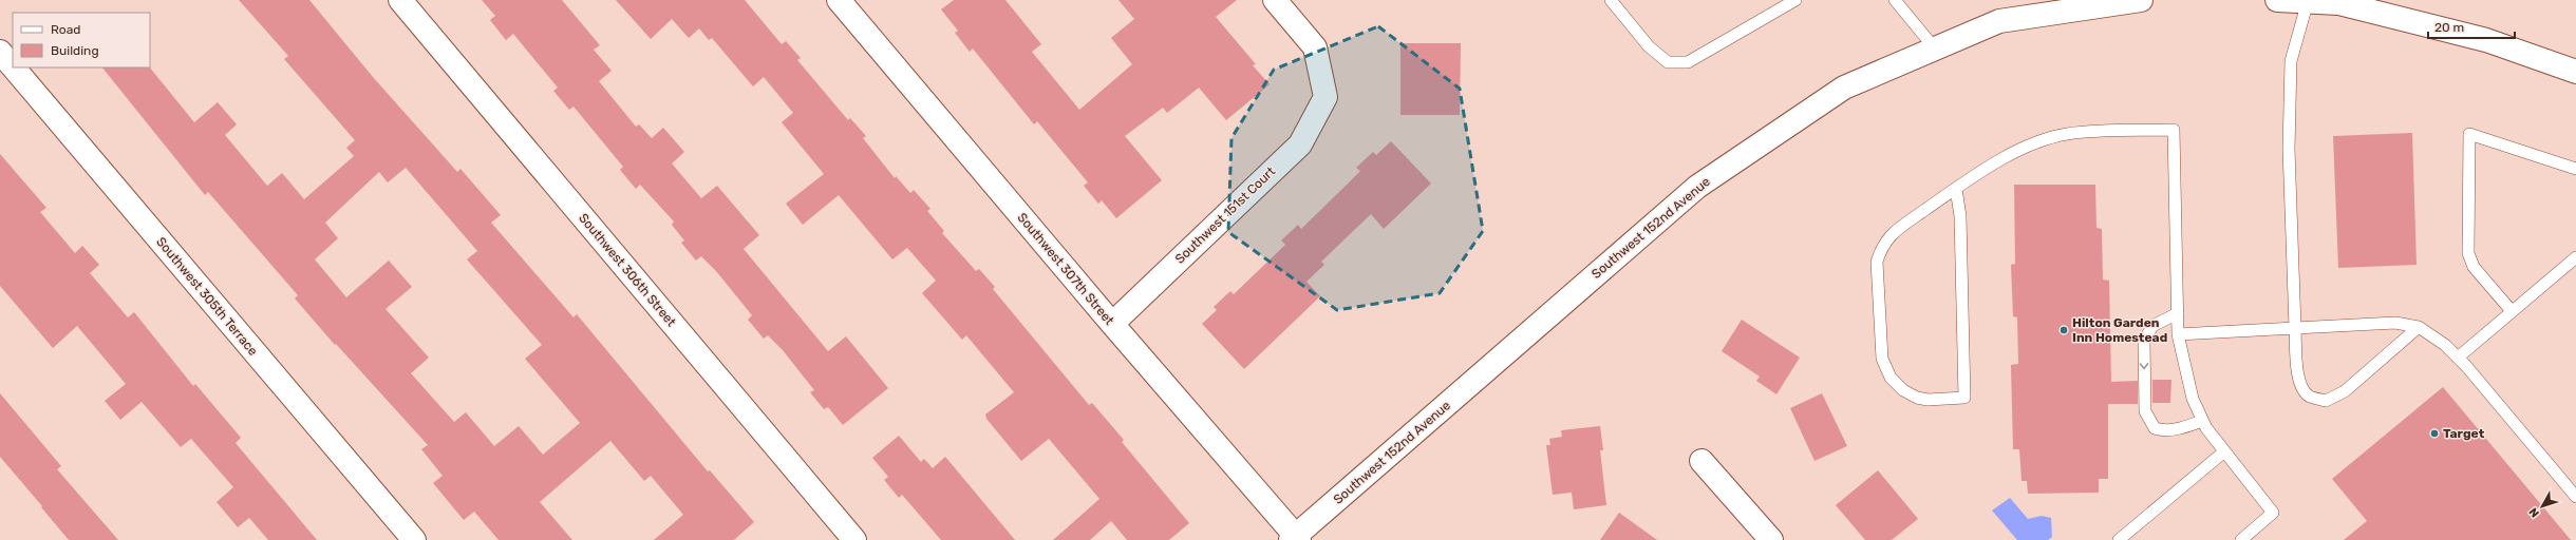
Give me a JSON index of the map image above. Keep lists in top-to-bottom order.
{
  "streets": {
    "street": [
      "Southwest 151st Court",
      "Southwest 152nd Avenue",
      "Southwest 307th Street",
      "Southwest 306th Street",
      "Southwest 305th Terrace"
    ]
  },
  "crossings": [
    ["Southwest 151st Court", "Southwest 307th Street"],
    ["Southwest 152nd Avenue", "Southwest 307th Street"]
  ],
  "places": ["Hilton Garden Inn Homestead", "Target"],
  "legend": ["Road", "Building"],
  "scale_bar": "20 m",
  "north": "bottom left"
}
